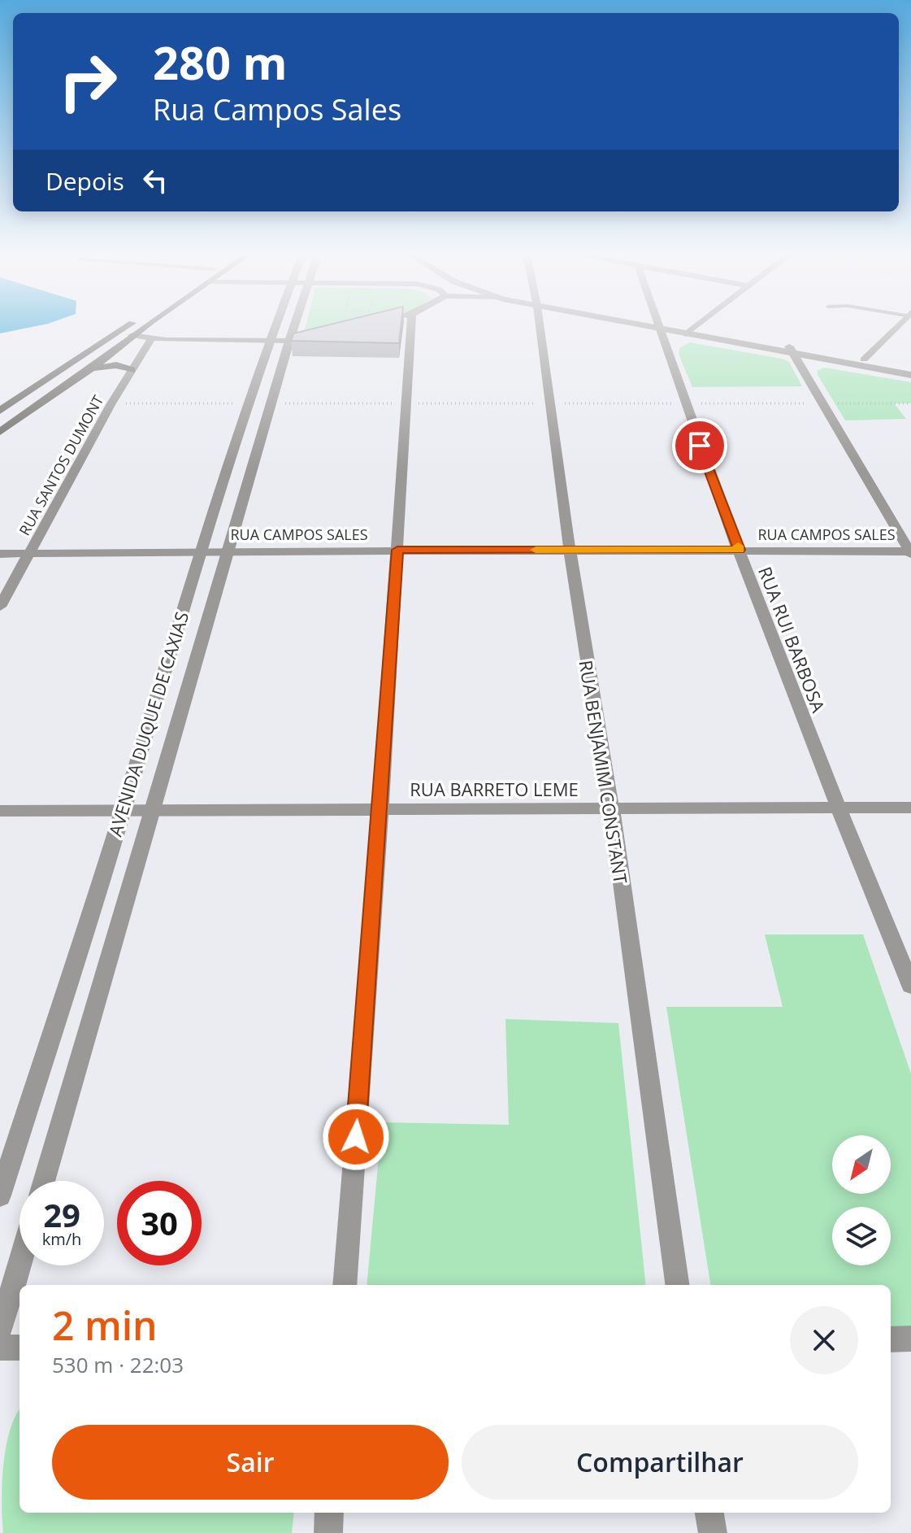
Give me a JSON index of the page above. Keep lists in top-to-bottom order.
{
  "streets": {
    "street": [
      "RUA SANTOS DUMONT",
      "RUA CAMPOS SALES",
      "RUA RUI BARBOSA",
      "AVENIDA DUQUE DE CAXIAS",
      "RUA BENJAMIM CONSTANT",
      "RUA BARRETO LEME"
    ]
  },
  "crossings": [
    ["RUA SANTOS DUMONT", "RUA CAMPOS SALES"],
    ["RUA CAMPOS SALES", "RUA RUI BARBOSA"],
    ["RUA CAMPOS SALES", "AVENIDA DUQUE DE CAXIAS"],
    ["RUA CAMPOS SALES", "RUA BENJAMIM CONSTANT"],
    ["RUA RUI BARBOSA", "RUA BARRETO LEME"],
    ["AVENIDA DUQUE DE CAXIAS", "RUA BARRETO LEME"],
    ["RUA BENJAMIM CONSTANT", "RUA BARRETO LEME"]
  ],
  "north": "bottom left",
  "page": {
    "turn": ["280 m", "Rua Campos Sales"],
    "then": "Depois",
    "speed": "29 km/h",
    "limit": "30",
    "heading": ["2 min", "530 m · 22:03"],
    "buttons": ["Sair", "Compartilhar"]
  }
}
